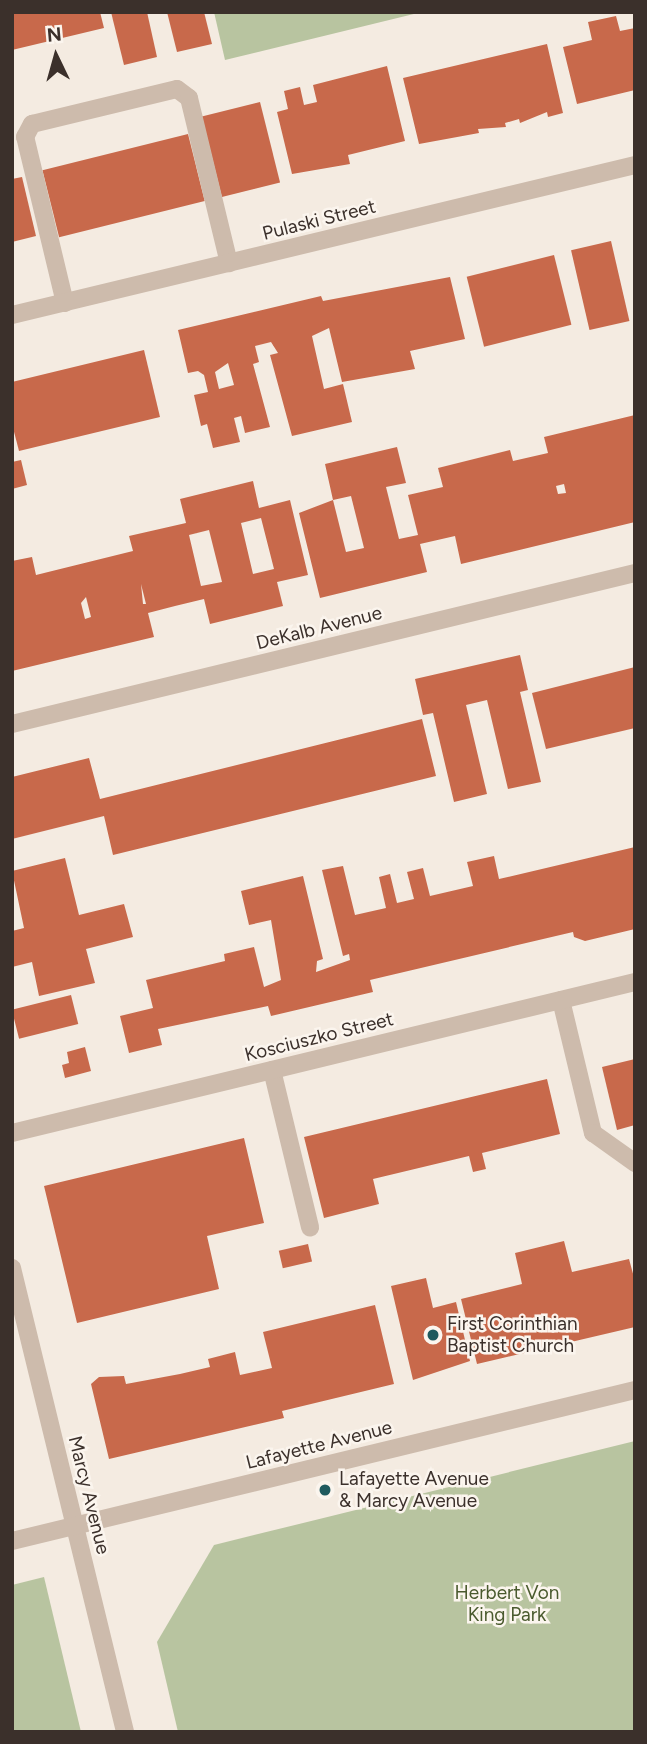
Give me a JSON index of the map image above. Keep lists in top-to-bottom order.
{
  "streets": {
    "street": [
      "Pulaski Street",
      "DeKalb Avenue",
      "Kosciuszko Street",
      "Lafayette Avenue",
      "Marcy Avenue"
    ]
  },
  "crossings": [
    ["Lafayette Avenue", "Marcy Avenue"]
  ],
  "parks": ["Herbert Von King Park"],
  "places": ["First Corinthian Baptist Church", "Lafayette Avenue & Marcy Avenue"],
  "north": "top"
}
